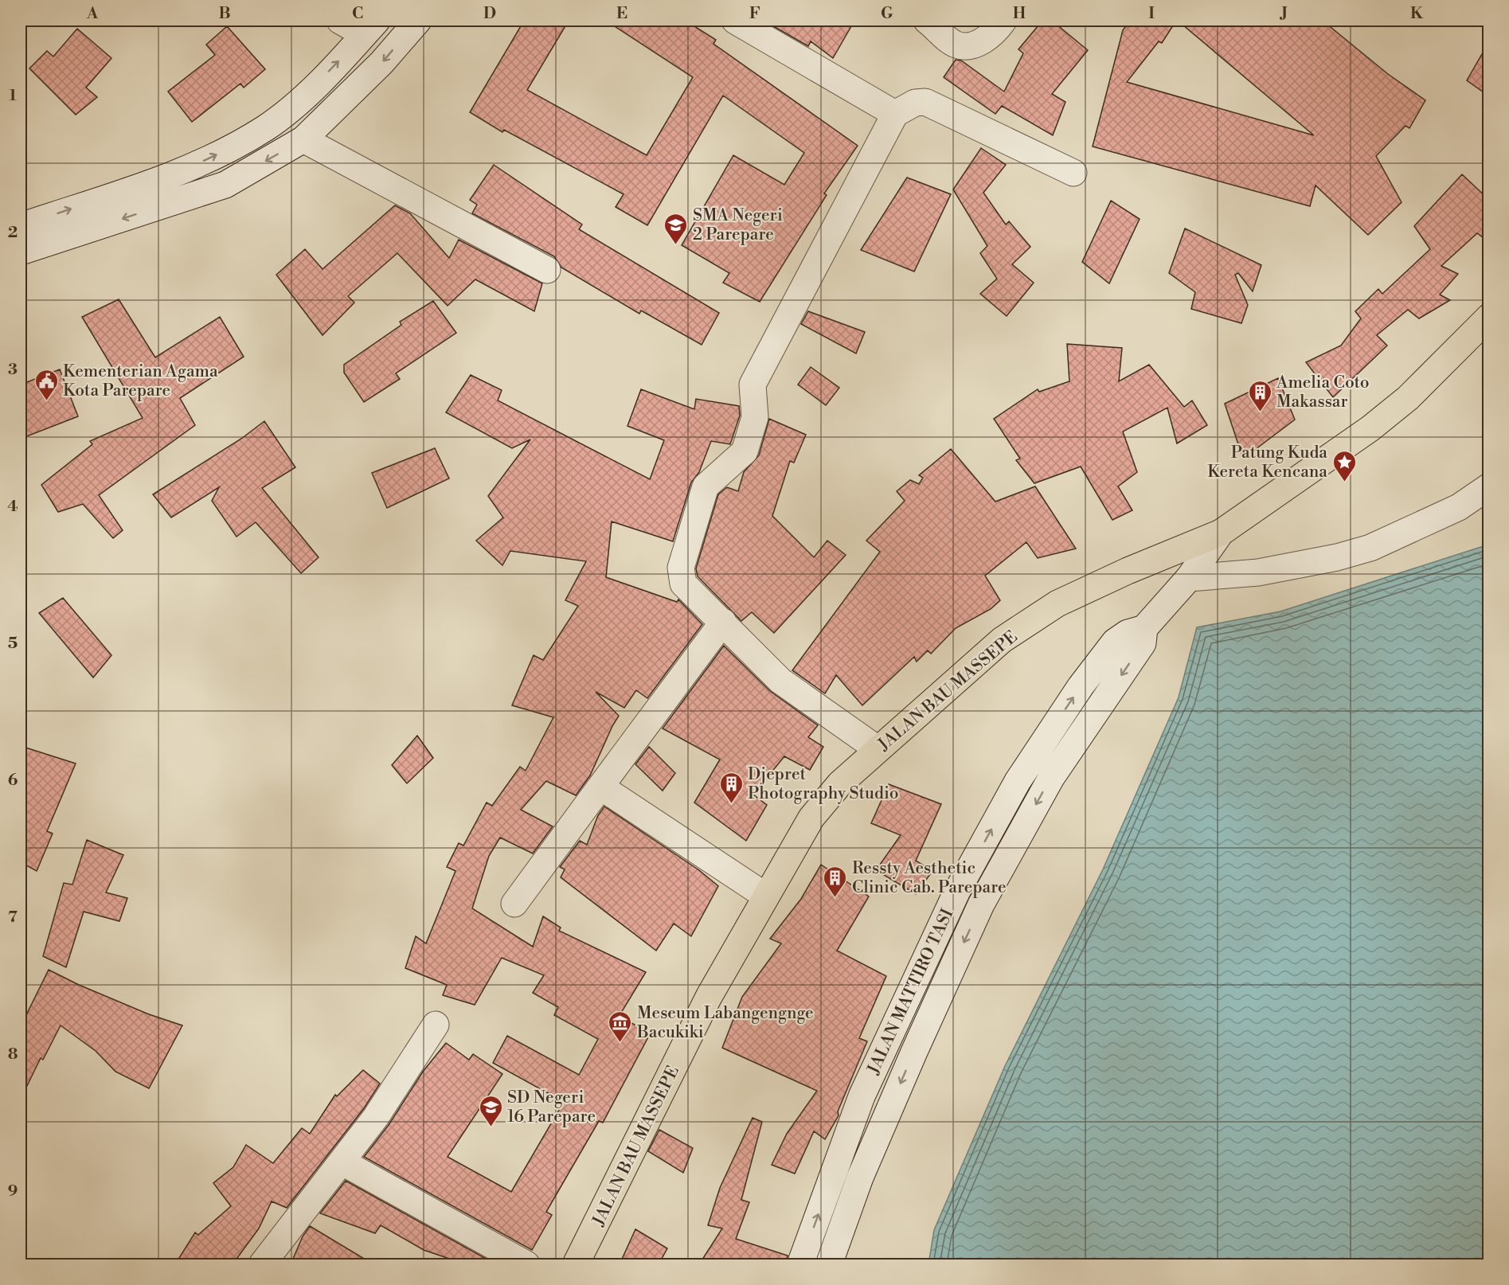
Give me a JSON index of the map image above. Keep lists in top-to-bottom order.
{
  "streets": {
    "highway": ["JALAN BAU MASSEPE"],
    "street": ["JALAN MATTIRO TASI"]
  },
  "crossings": [
    ["JALAN BAU MASSEPE", "JALAN MATTIRO TASI"]
  ],
  "places": {
    "school or university": ["SMA Negeri 2 Parepare", "SD Negeri 16 Parepare"],
    "public building": ["Kementerian Agama Kota Parepare"],
    "building": ["Amelia Coto Makassar", "Djepret Photography Studio", "Ressty Aesthetic Clinic Cab. Parepare"],
    "place": ["Patung Kuda Kereta Kencana"],
    "museum": ["Meseum Labangengnge Bacukiki"]
  },
  "grid": {
    "columns": [
      "A",
      "B",
      "C",
      "D",
      "E",
      "F",
      "G",
      "H",
      "I",
      "J",
      "K"
    ],
    "rows": [
      "1",
      "2",
      "3",
      "4",
      "5",
      "6",
      "7",
      "8",
      "9"
    ]
  }
}
